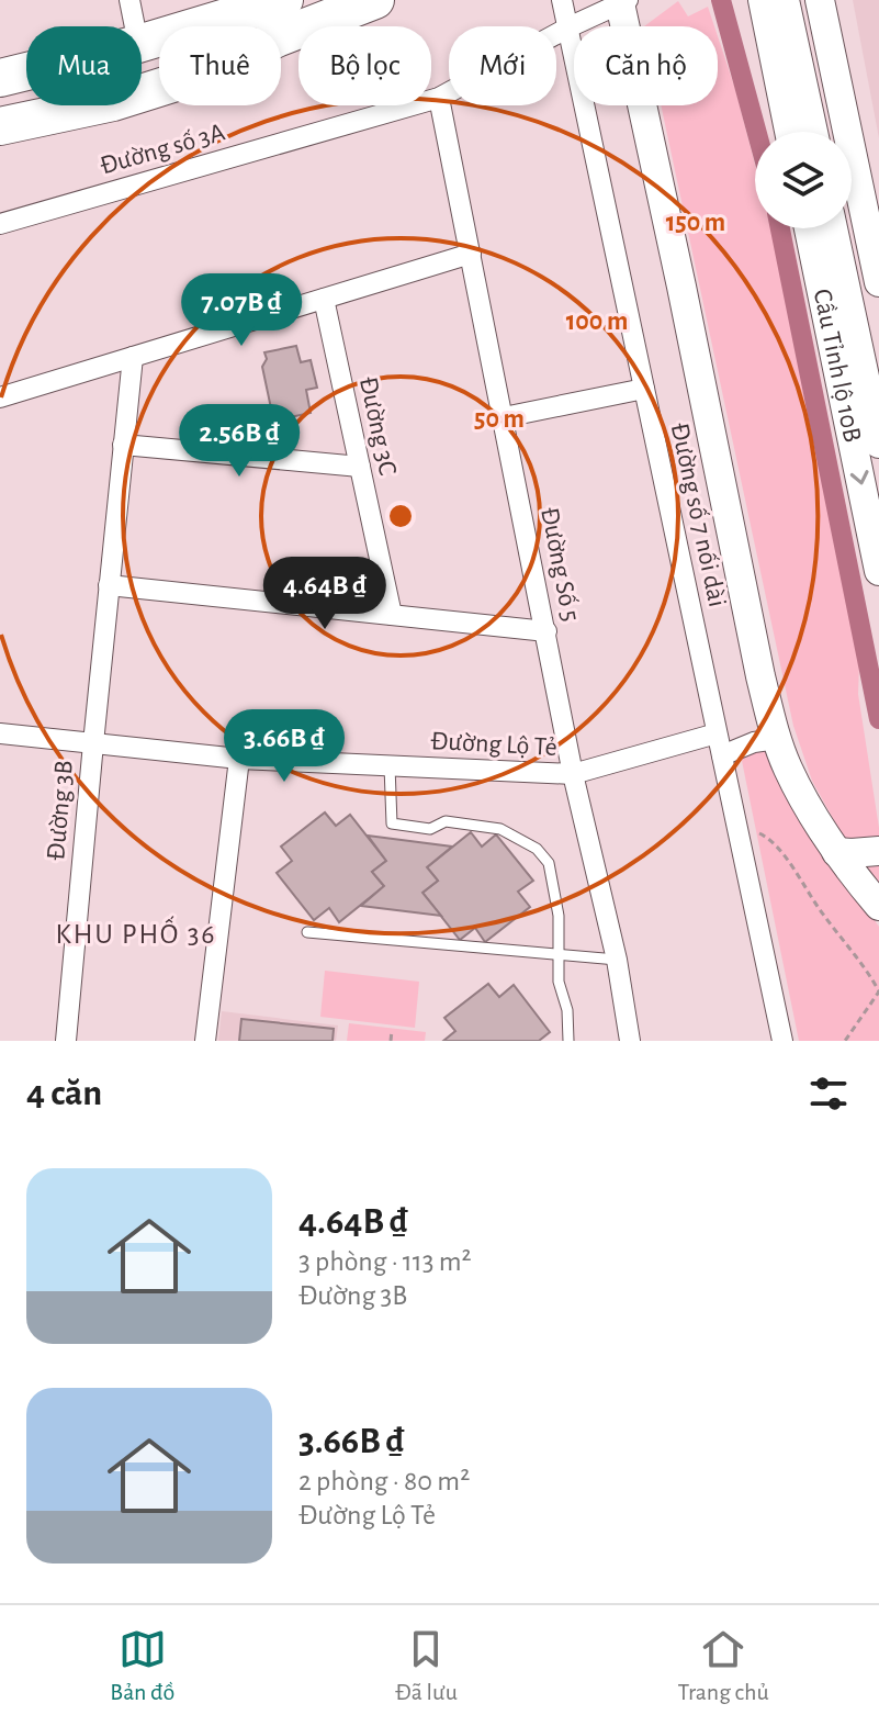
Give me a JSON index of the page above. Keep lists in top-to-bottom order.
{
  "streets": {
    "main road": ["Cầu Tỉnh lộ 10B"],
    "street": [
      "Đường số 3A",
      "Đường 3C",
      "Đường số 7 nối dài",
      "Đường Số 5",
      "Đường Lộ Tẻ",
      "Đường 3B"
    ]
  },
  "crossings": [
    ["Đường số 3A", "Đường số 7 nối dài"],
    ["Đường số 3A", "Đường Số 5"],
    ["Đường số 7 nối dài", "Đường Lộ Tẻ"],
    ["Đường Số 5", "Đường Lộ Tẻ"],
    ["Đường Lộ Tẻ", "Đường 3B"]
  ],
  "districts": ["KHU PHỐ 36"],
  "page": {
    "chip": [
      "Mua",
      "Thuê",
      "Bộ lọc",
      "Mới",
      "Căn hộ"
    ],
    "price": [
      "7.07B ₫",
      "2.56B ₫",
      "4.64B ₫",
      "3.66B ₫"
    ],
    "heading": "4 căn",
    "list": [
      {
        "name": "4.64B ₫",
        "note": "3 phòng · 113 m² · Đường 3B"
      },
      {
        "name": "3.66B ₫",
        "note": "2 phòng · 80 m² · Đường Lộ Tẻ"
      }
    ],
    "tabs": ["Bản đồ", "Đã lưu", "Trang chủ"]
  },
  "rings": ["150 m", "100 m", "50 m"]
}
